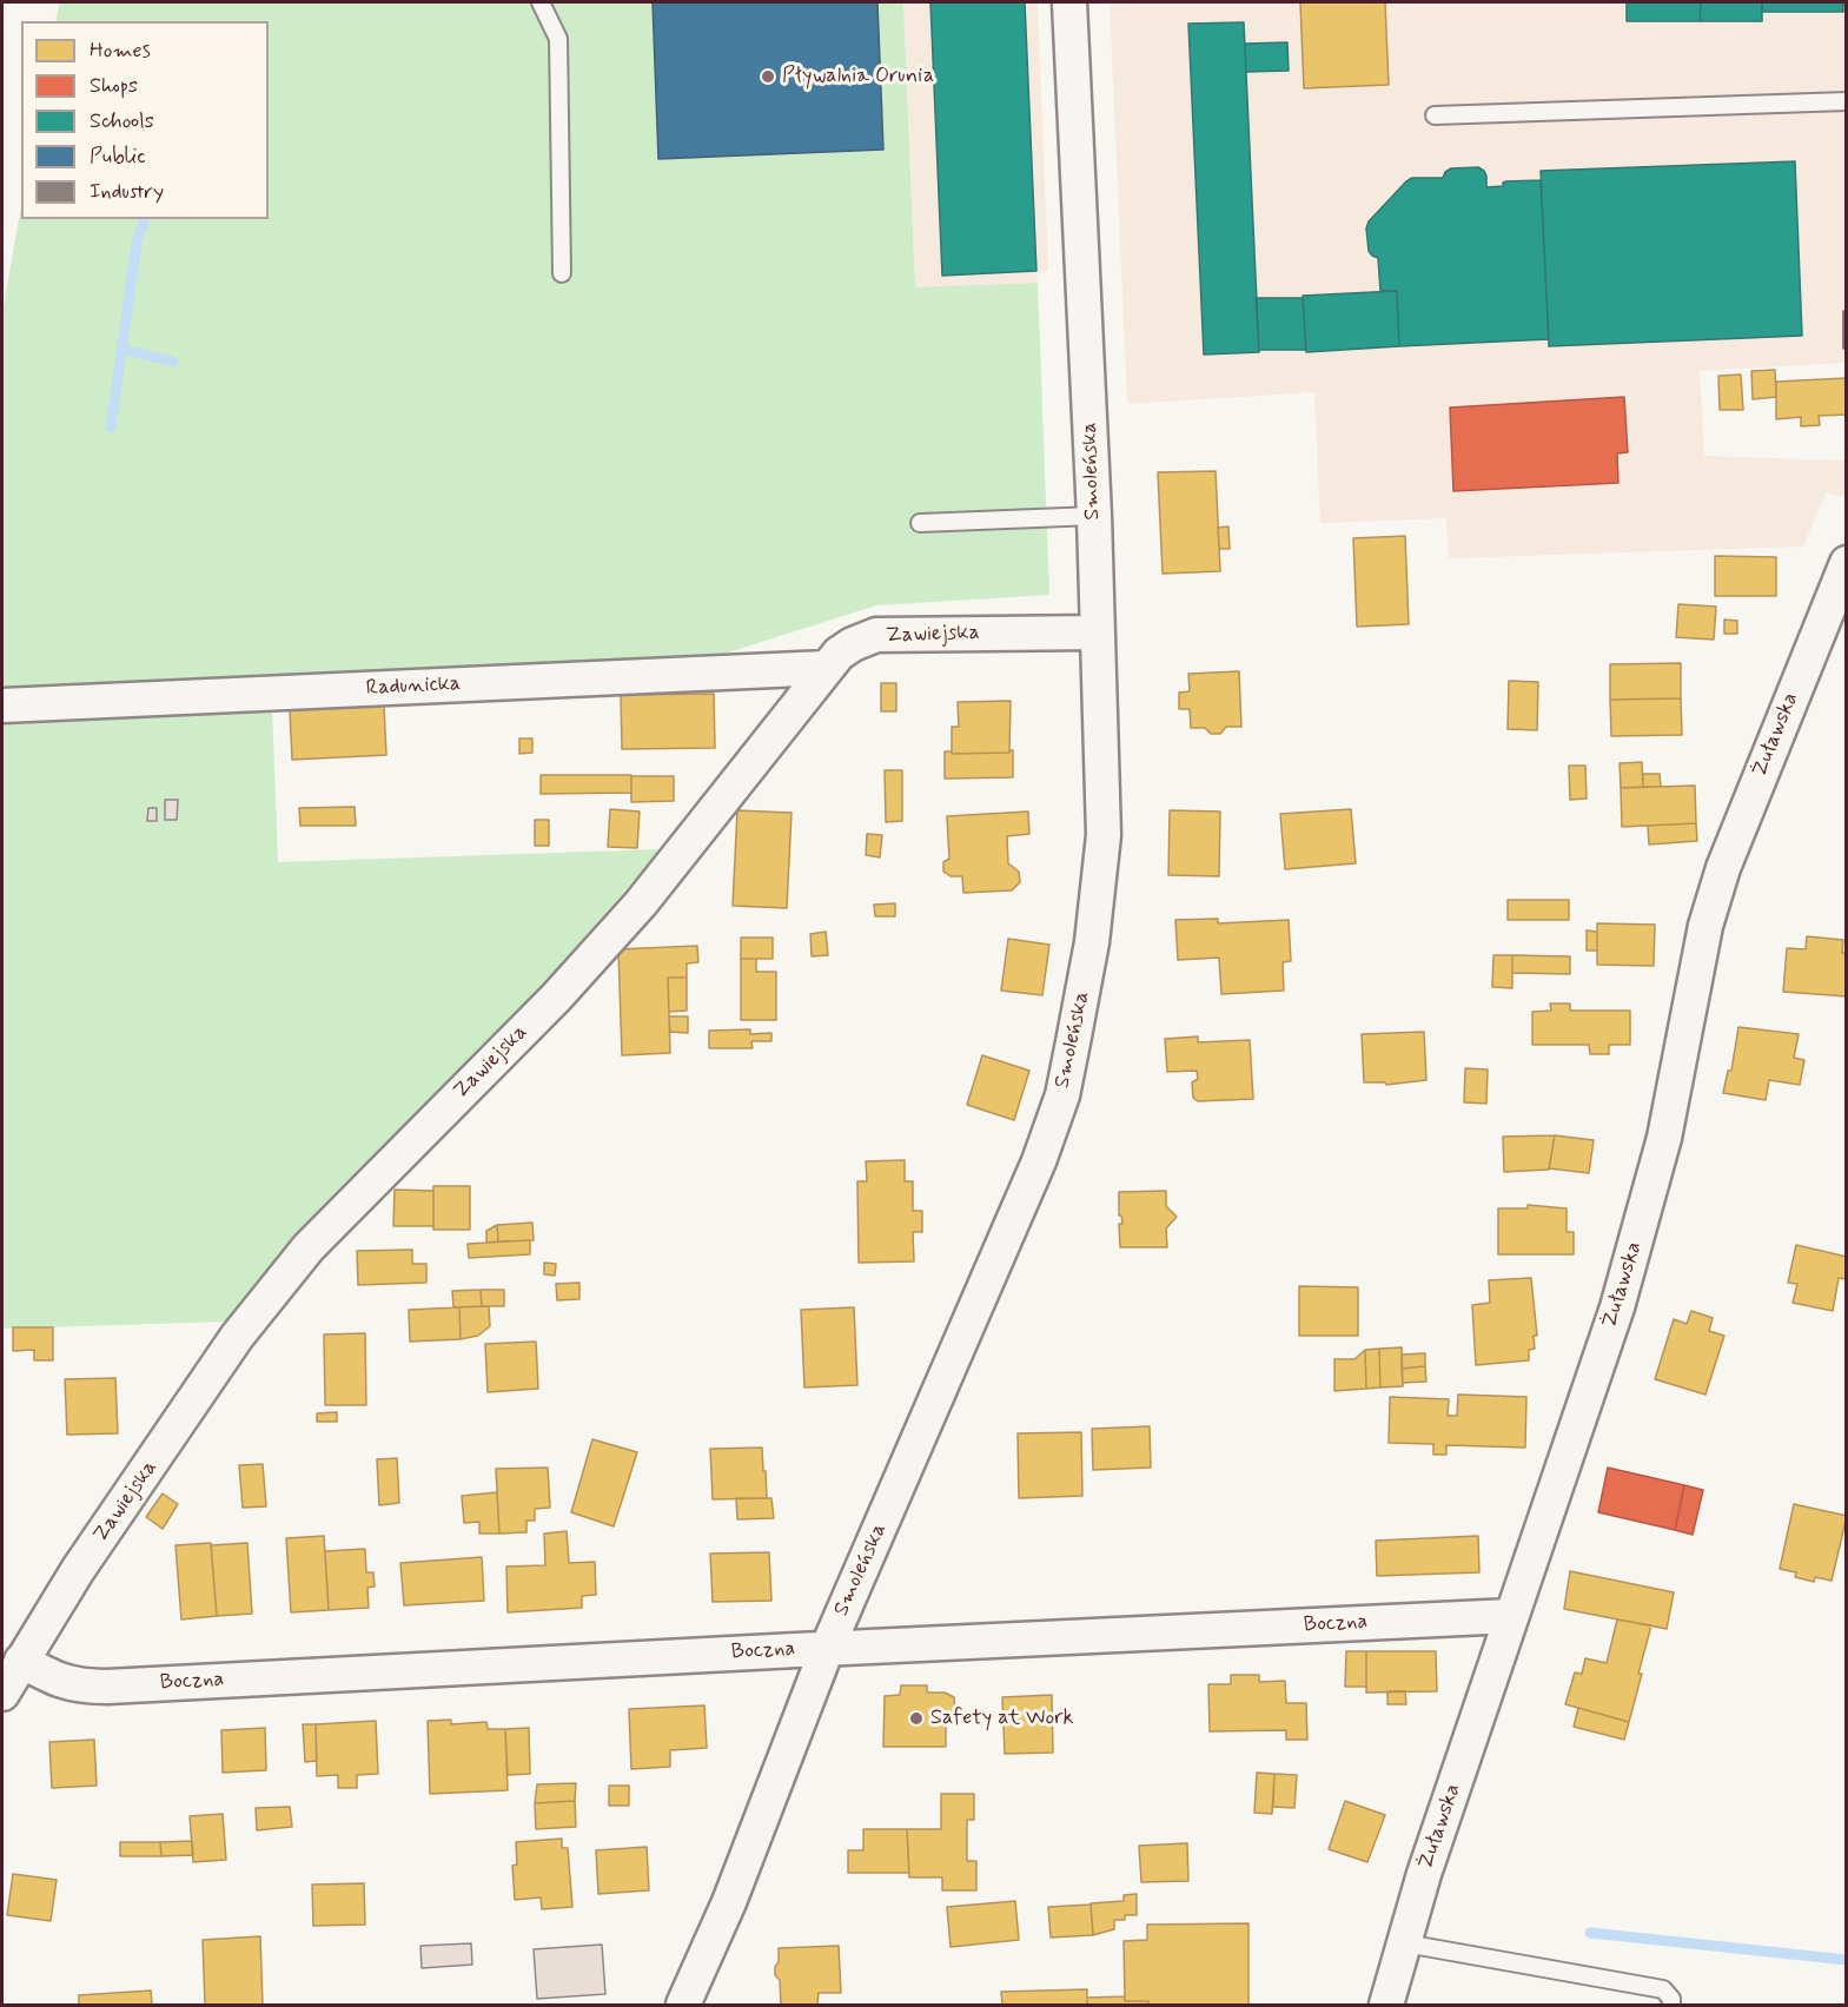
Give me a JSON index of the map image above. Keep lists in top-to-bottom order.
{
  "streets": {
    "street": [
      "Smoleńska",
      "Zawiejska",
      "Radunicka",
      "Żuławska",
      "Boczna"
    ]
  },
  "crossings": [
    ["Smoleńska", "Zawiejska"],
    ["Smoleńska", "Boczna"],
    ["Zawiejska", "Radunicka"],
    ["Zawiejska", "Boczna"],
    ["Żuławska", "Boczna"]
  ],
  "places": ["Pływalnia Orunia", "Safety at Work"],
  "legend": [
    "Homes",
    "Shops",
    "Schools",
    "Public",
    "Industry"
  ]
}
